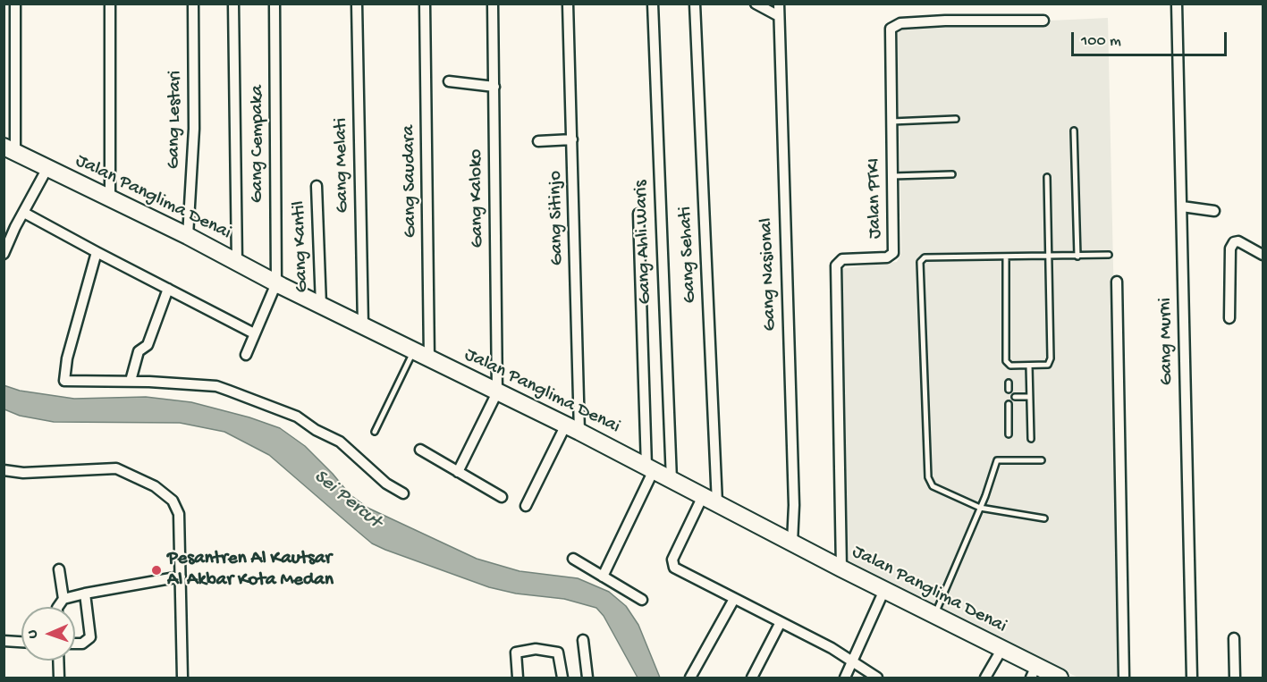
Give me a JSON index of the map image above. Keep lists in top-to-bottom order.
{
  "streets": {
    "main road": ["Jalan Panglima Denai"],
    "street": [
      "Gang Lestari",
      "Gang Cempaka",
      "Gang Melati",
      "Gang Saudara",
      "Gang Kaloko",
      "Jalan PTKI",
      "Gang Sitinjo",
      "Gang Ahli Waris",
      "Gang Kantil",
      "Gang Sehati",
      "Gang Nasional",
      "Gang Murni"
    ]
  },
  "crossings": [
    ["Gang Lestari", "Jalan Panglima Denai"],
    ["Gang Cempaka", "Jalan Panglima Denai"],
    ["Gang Melati", "Jalan Panglima Denai"],
    ["Gang Saudara", "Jalan Panglima Denai"],
    ["Jalan Panglima Denai", "Gang Kaloko"],
    ["Jalan Panglima Denai", "Jalan PTKI"],
    ["Jalan Panglima Denai", "Gang Sitinjo"],
    ["Jalan Panglima Denai", "Gang Ahli Waris"],
    ["Jalan Panglima Denai", "Gang Kantil"],
    ["Jalan Panglima Denai", "Gang Sehati"],
    ["Jalan Panglima Denai", "Gang Nasional"]
  ],
  "water": ["Sei Percut"],
  "places": ["Pesantren Al Kautsar Al Akbar Kota Medan"],
  "scale_bar": "100 m",
  "north": "left"
}
